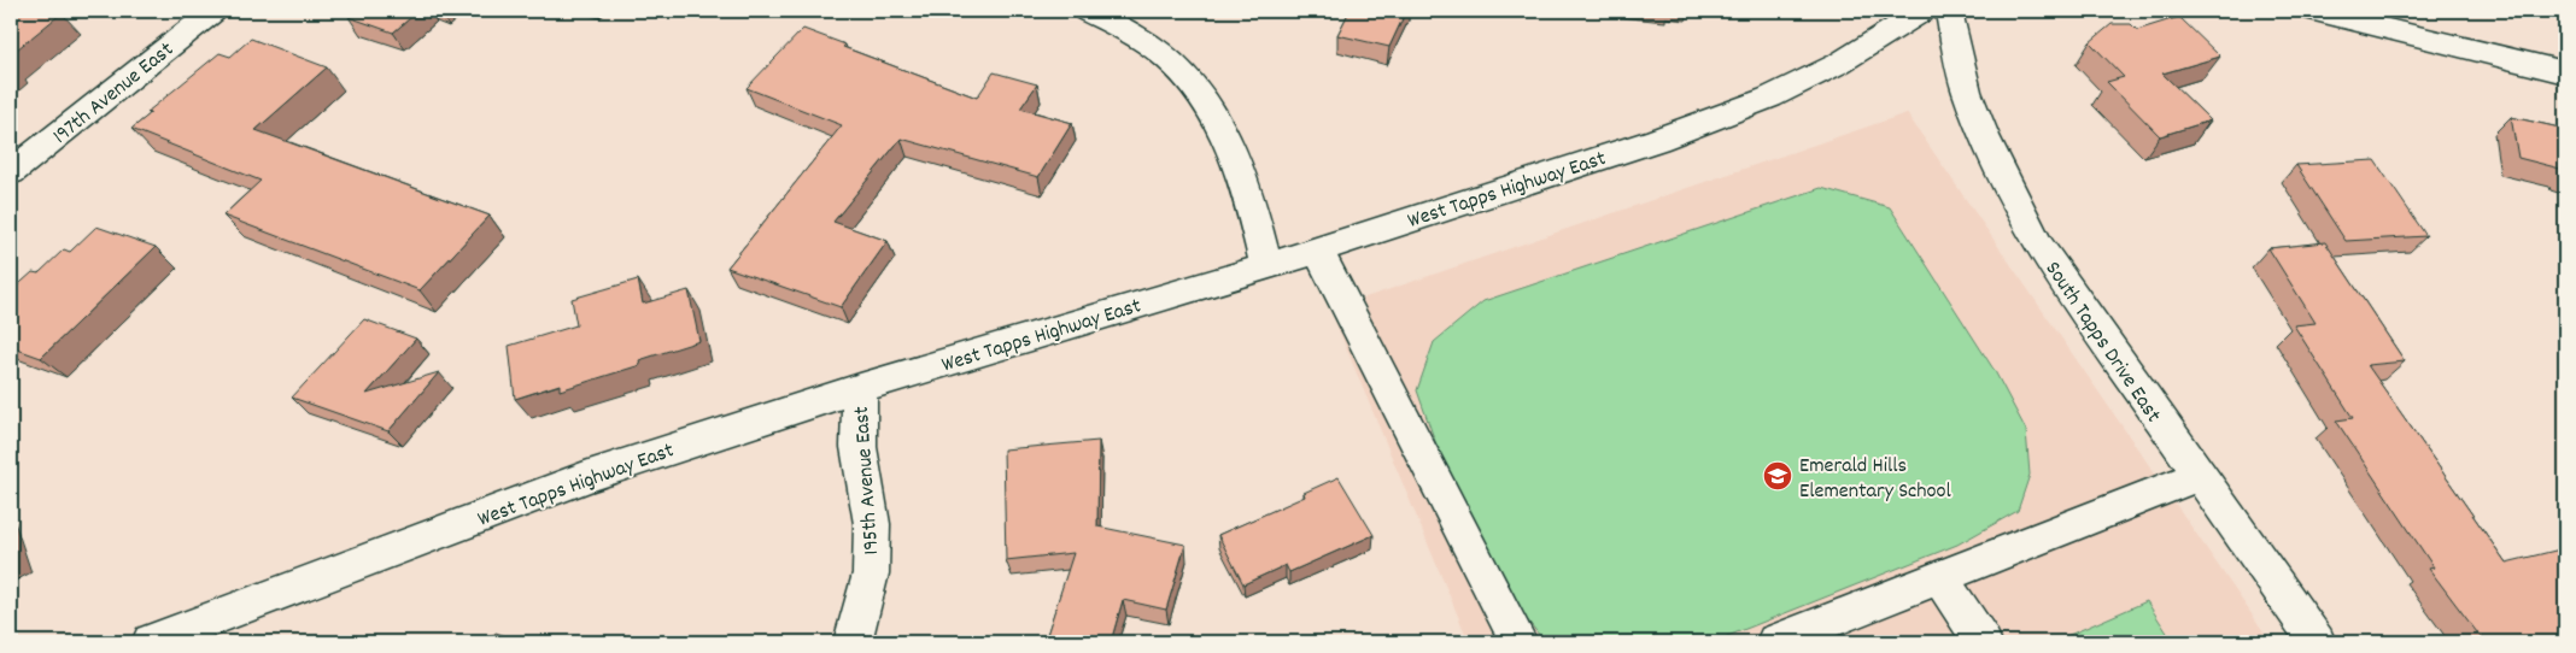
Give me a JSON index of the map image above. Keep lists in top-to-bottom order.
{
  "streets": {
    "street": [
      "197th Avenue East",
      "West Tapps Highway East",
      "South Tapps Drive East",
      "195th Avenue East"
    ]
  },
  "crossings": [
    ["West Tapps Highway East", "195th Avenue East"]
  ],
  "places": {
    "school or university": ["Emerald Hills Elementary School"]
  }
}
